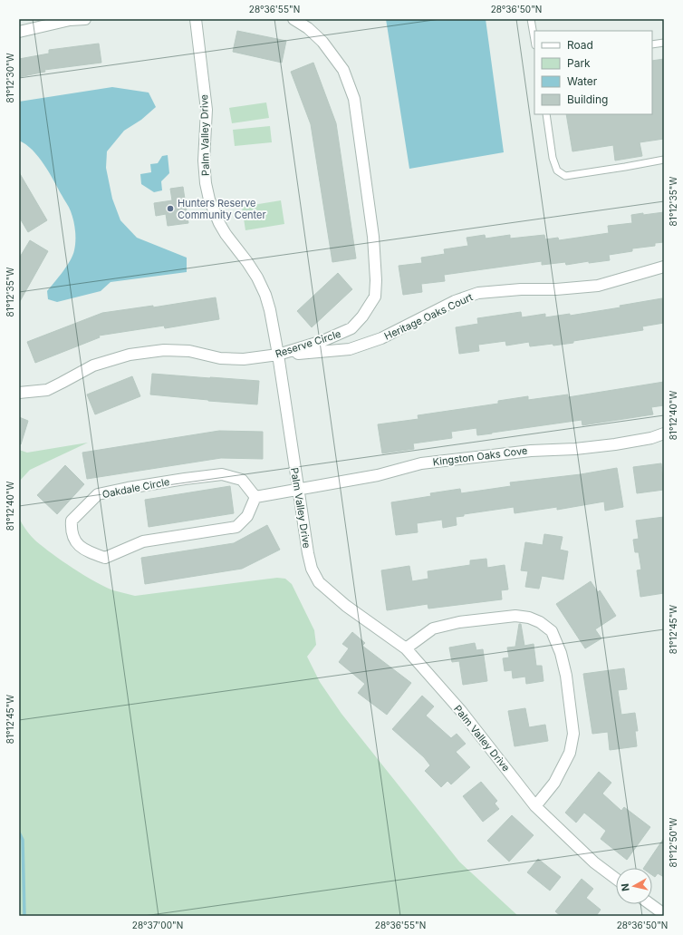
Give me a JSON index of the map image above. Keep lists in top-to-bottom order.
{
  "streets": {
    "street": [
      "Palm Valley Drive",
      "Heritage Oaks Court",
      "Reserve Circle",
      "Kingston Oaks Cove",
      "Oakdale Circle"
    ]
  },
  "crossings": [
    ["Palm Valley Drive", "Heritage Oaks Court"],
    ["Palm Valley Drive", "Reserve Circle"],
    ["Palm Valley Drive", "Kingston Oaks Cove"],
    ["Heritage Oaks Court", "Reserve Circle"]
  ],
  "places": ["Hunters Reserve Community Center"],
  "legend": [
    "Road",
    "Park",
    "Water",
    "Building"
  ],
  "north": "left",
  "coordinates": [
    "28°36'55\"N",
    "28°36'50\"N",
    "81°12'30\"W",
    "81°12'35\"W",
    "81°12'40\"W",
    "81°12'45\"W",
    "81°12'50\"W",
    "28°37'00\"N"
  ]
}
